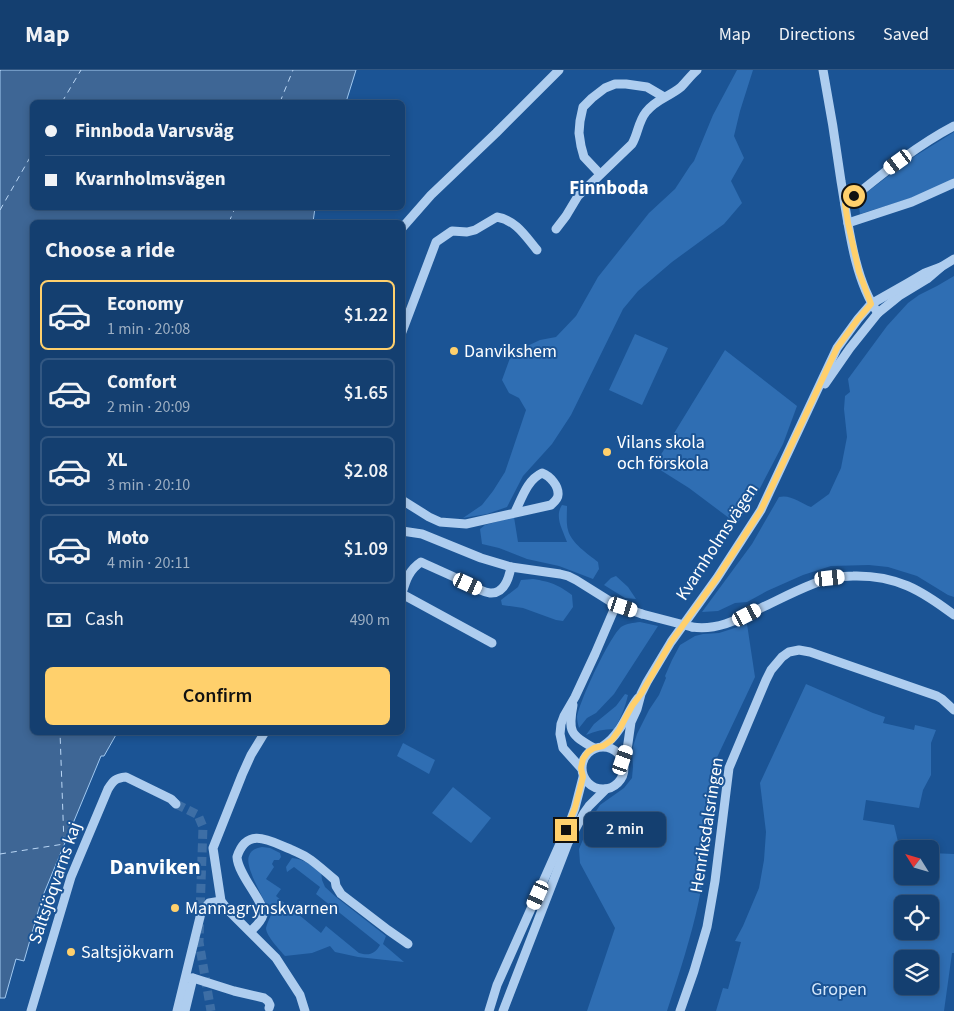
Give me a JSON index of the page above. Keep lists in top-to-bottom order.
{
  "streets": {
    "street": ["Kvarnholmsvägen", "Henriksdalsringen", "Saltsjöqvarns kaj"]
  },
  "districts": ["Finnboda", "Danviken"],
  "parks": ["Gropen"],
  "places": [
    "Danvikshem",
    "Vilans skola och förskola",
    "Mannagrynskvarnen",
    "Saltsjökvarn"
  ],
  "north": "top left",
  "page": {
    "header": "Map",
    "nav": ["Map", "Directions", "Saved"],
    "banner": ["Finnboda Varvsväg", "Kvarnholmsvägen"],
    "heading": "Choose a ride",
    "list": [
      {
        "name": "Economy",
        "note": "1 min · 20:08",
        "value": "$1.22"
      },
      {
        "name": "Comfort",
        "note": "2 min · 20:09",
        "value": "$1.65"
      },
      {
        "name": "XL",
        "note": "3 min · 20:10",
        "value": "$2.08"
      },
      {
        "name": "Moto",
        "note": "4 min · 20:11",
        "value": "$1.09"
      }
    ],
    "pay": ["Cash", "490 m"],
    "buttons": "Confirm",
    "bubble": "2 min"
  }
}
